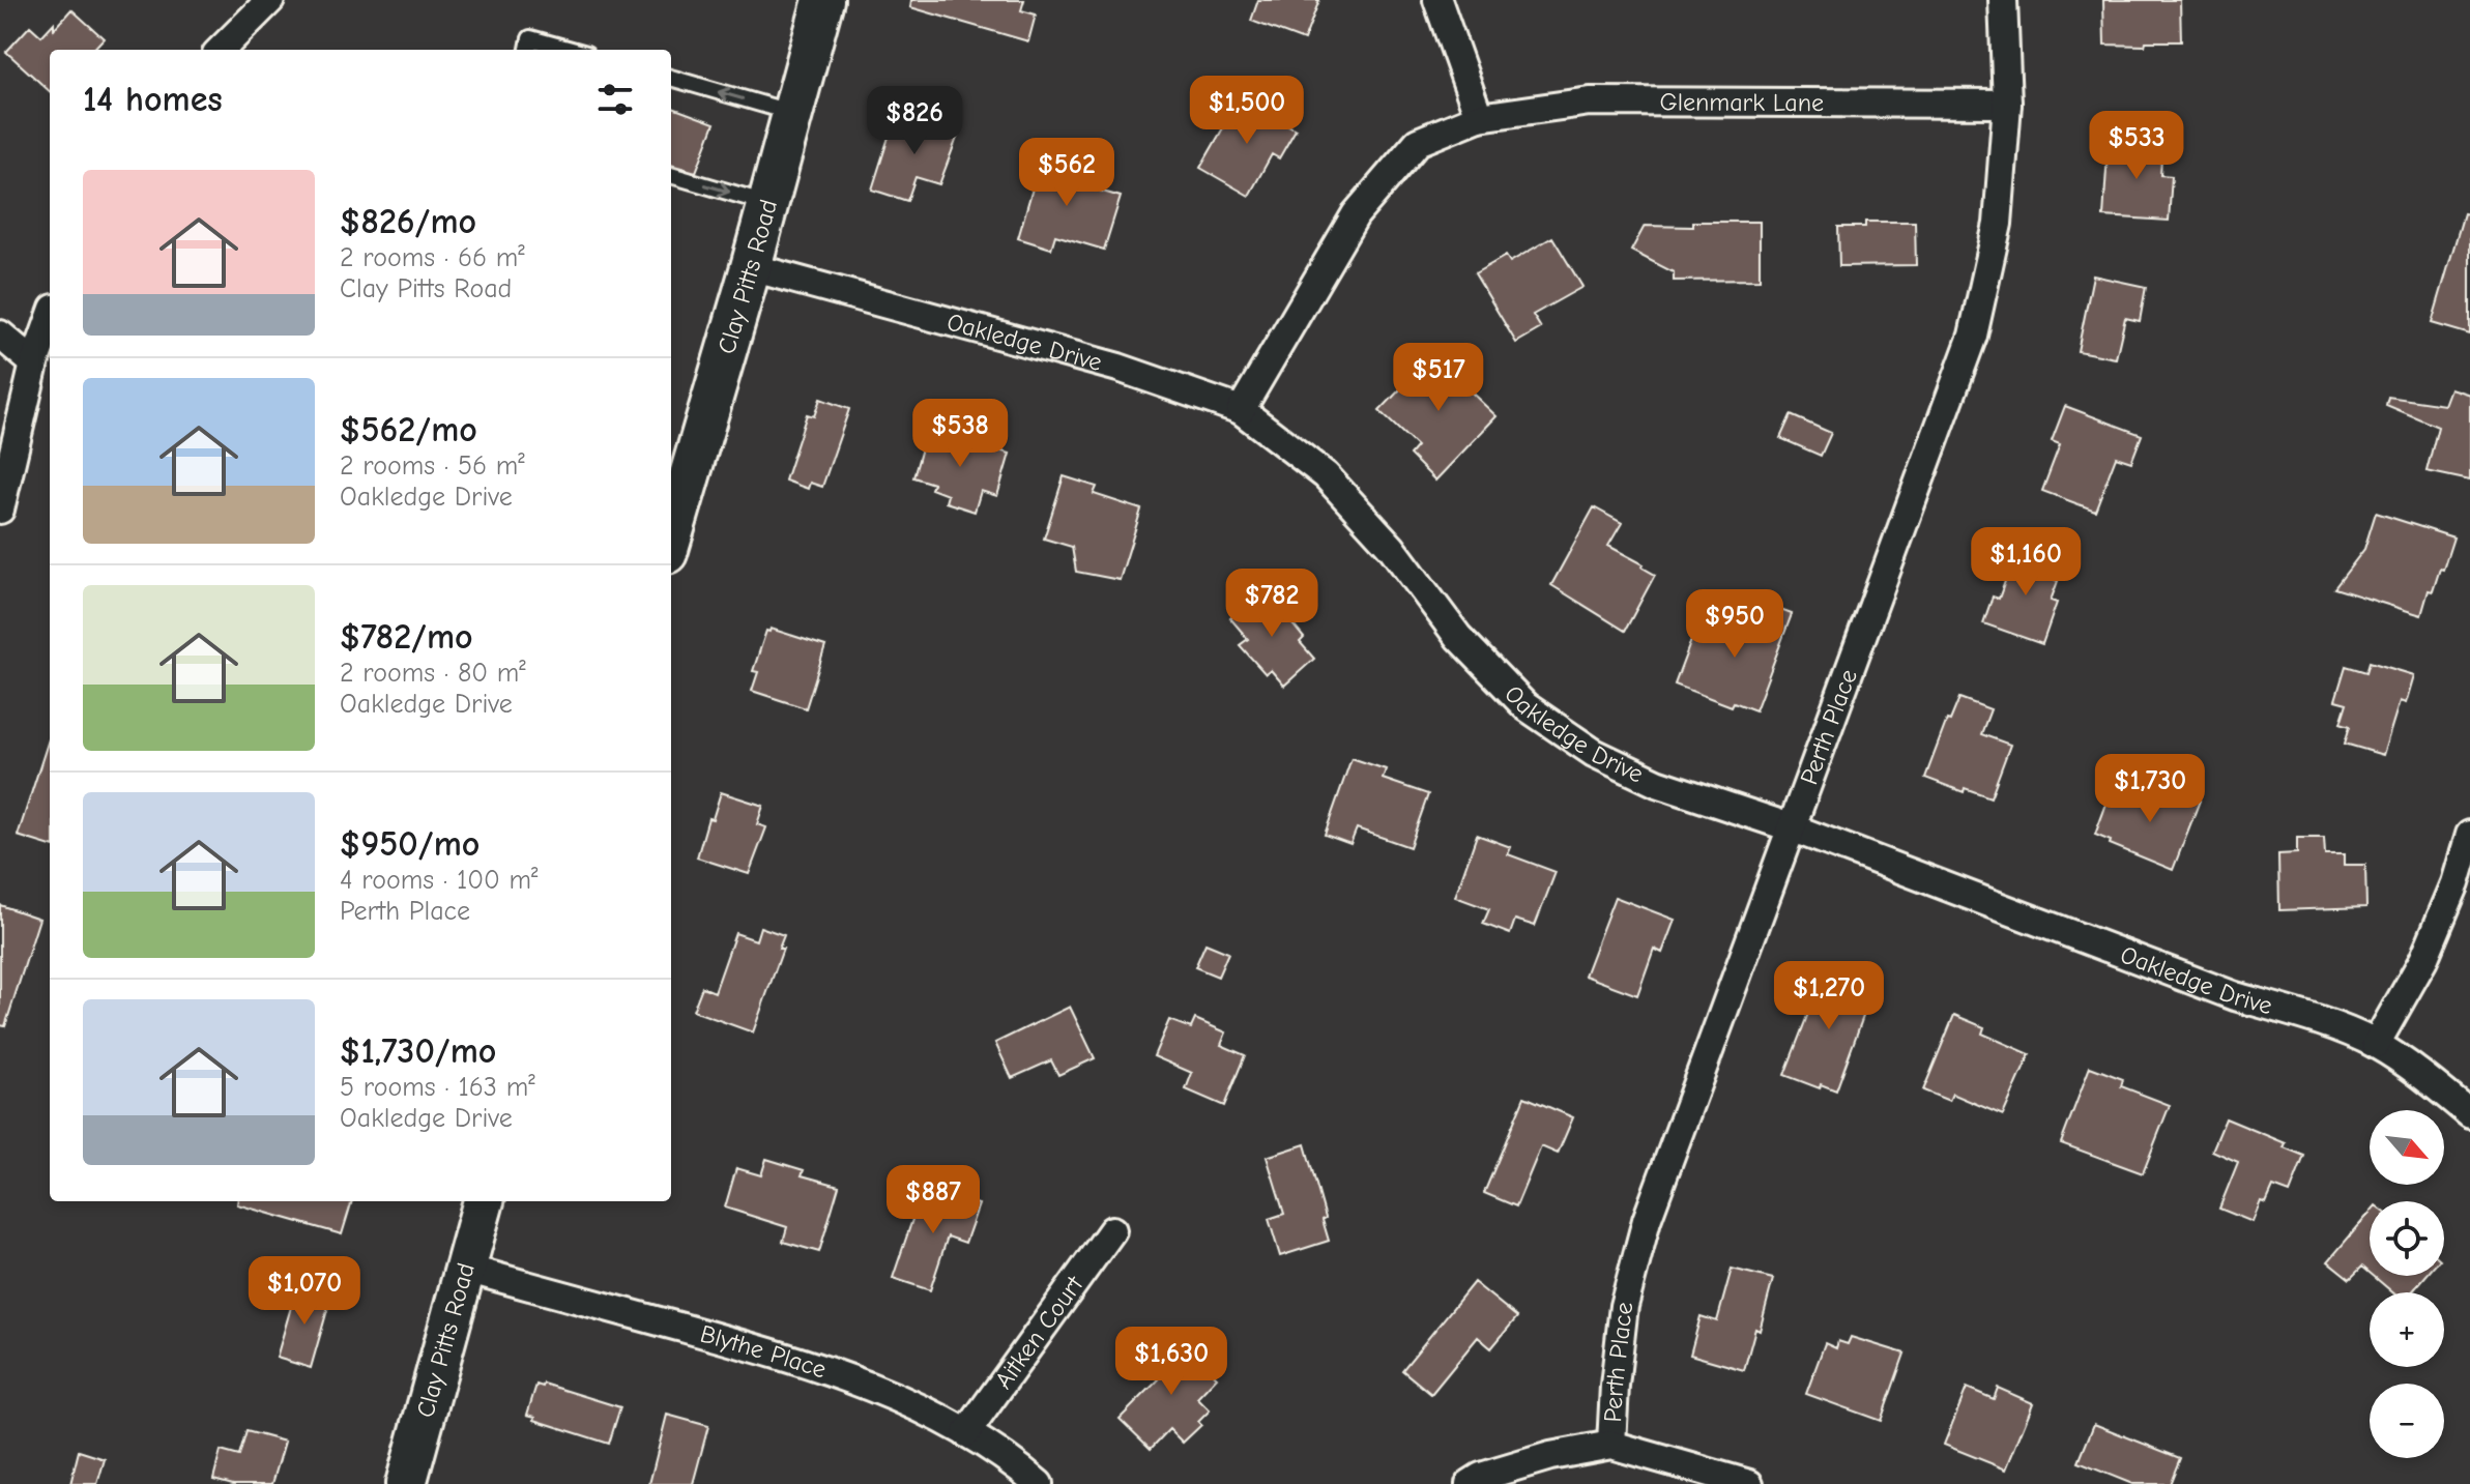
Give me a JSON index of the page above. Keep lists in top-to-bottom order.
{
  "streets": {
    "street": [
      "Glenmark Lane",
      "Clay Pitts Road",
      "Oakledge Drive",
      "Perth Place",
      "Aitken Court",
      "Blythe Place"
    ]
  },
  "crossings": [
    ["Glenmark Lane", "Oakledge Drive"],
    ["Glenmark Lane", "Perth Place"],
    ["Clay Pitts Road", "Oakledge Drive"],
    ["Clay Pitts Road", "Blythe Place"],
    ["Oakledge Drive", "Perth Place"],
    ["Aitken Court", "Blythe Place"]
  ],
  "north": "bottom right",
  "page": {
    "heading": "14 homes",
    "price": [
      "$1,500",
      "$826",
      "$533",
      "$562",
      "$517",
      "$538",
      "$1,160",
      "$782",
      "$950",
      "$1,730",
      "$1,270",
      "$887",
      "$1,070",
      "$1,630"
    ],
    "list": [
      {
        "name": "$826/mo",
        "note": "2 rooms · 66 m² · Clay Pitts Road"
      },
      {
        "name": "$562/mo",
        "note": "2 rooms · 56 m² · Oakledge Drive"
      },
      {
        "name": "$782/mo",
        "note": "2 rooms · 80 m² · Oakledge Drive"
      },
      {
        "name": "$950/mo",
        "note": "4 rooms · 100 m² · Perth Place"
      },
      {
        "name": "$1,730/mo",
        "note": "5 rooms · 163 m² · Oakledge Drive"
      }
    ],
    "map_buttons": ["+", "−"]
  }
}
